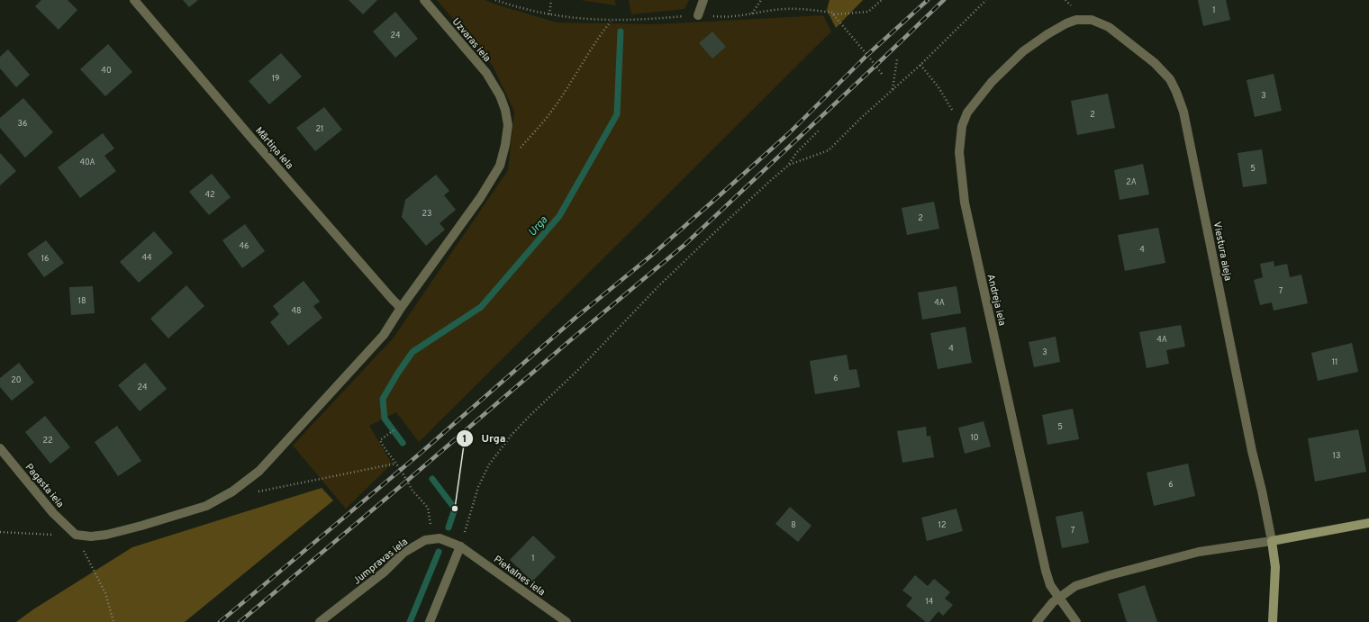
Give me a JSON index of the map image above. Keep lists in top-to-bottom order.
{
  "streets": {
    "street": [
      "Uzvaras iela",
      "Mārtiņa iela",
      "Viestura aleja",
      "Andreja iela",
      "Pagasta iela",
      "Jumpravas iela",
      "Piekalnes iela"
    ]
  },
  "crossings": [
    ["Uzvaras iela", "Mārtiņa iela"],
    ["Uzvaras iela", "Pagasta iela"],
    ["Viestura aleja", "Andreja iela"],
    ["Jumpravas iela", "Piekalnes iela"]
  ],
  "water": ["Urga"],
  "places": ["Urga"],
  "house_numbers": [
    "1",
    "24",
    "40",
    "19",
    "3",
    "2",
    "36",
    "21",
    "40A",
    "5",
    "2A",
    "42",
    "23",
    "2",
    "46",
    "4",
    "44",
    "16",
    "7",
    "18",
    "4A",
    "48",
    "4A",
    "4",
    "3",
    "11",
    "6",
    "20",
    "24",
    "5",
    "10",
    "22",
    "13",
    "6",
    "8",
    "12",
    "7",
    "1",
    "14"
  ]
}
